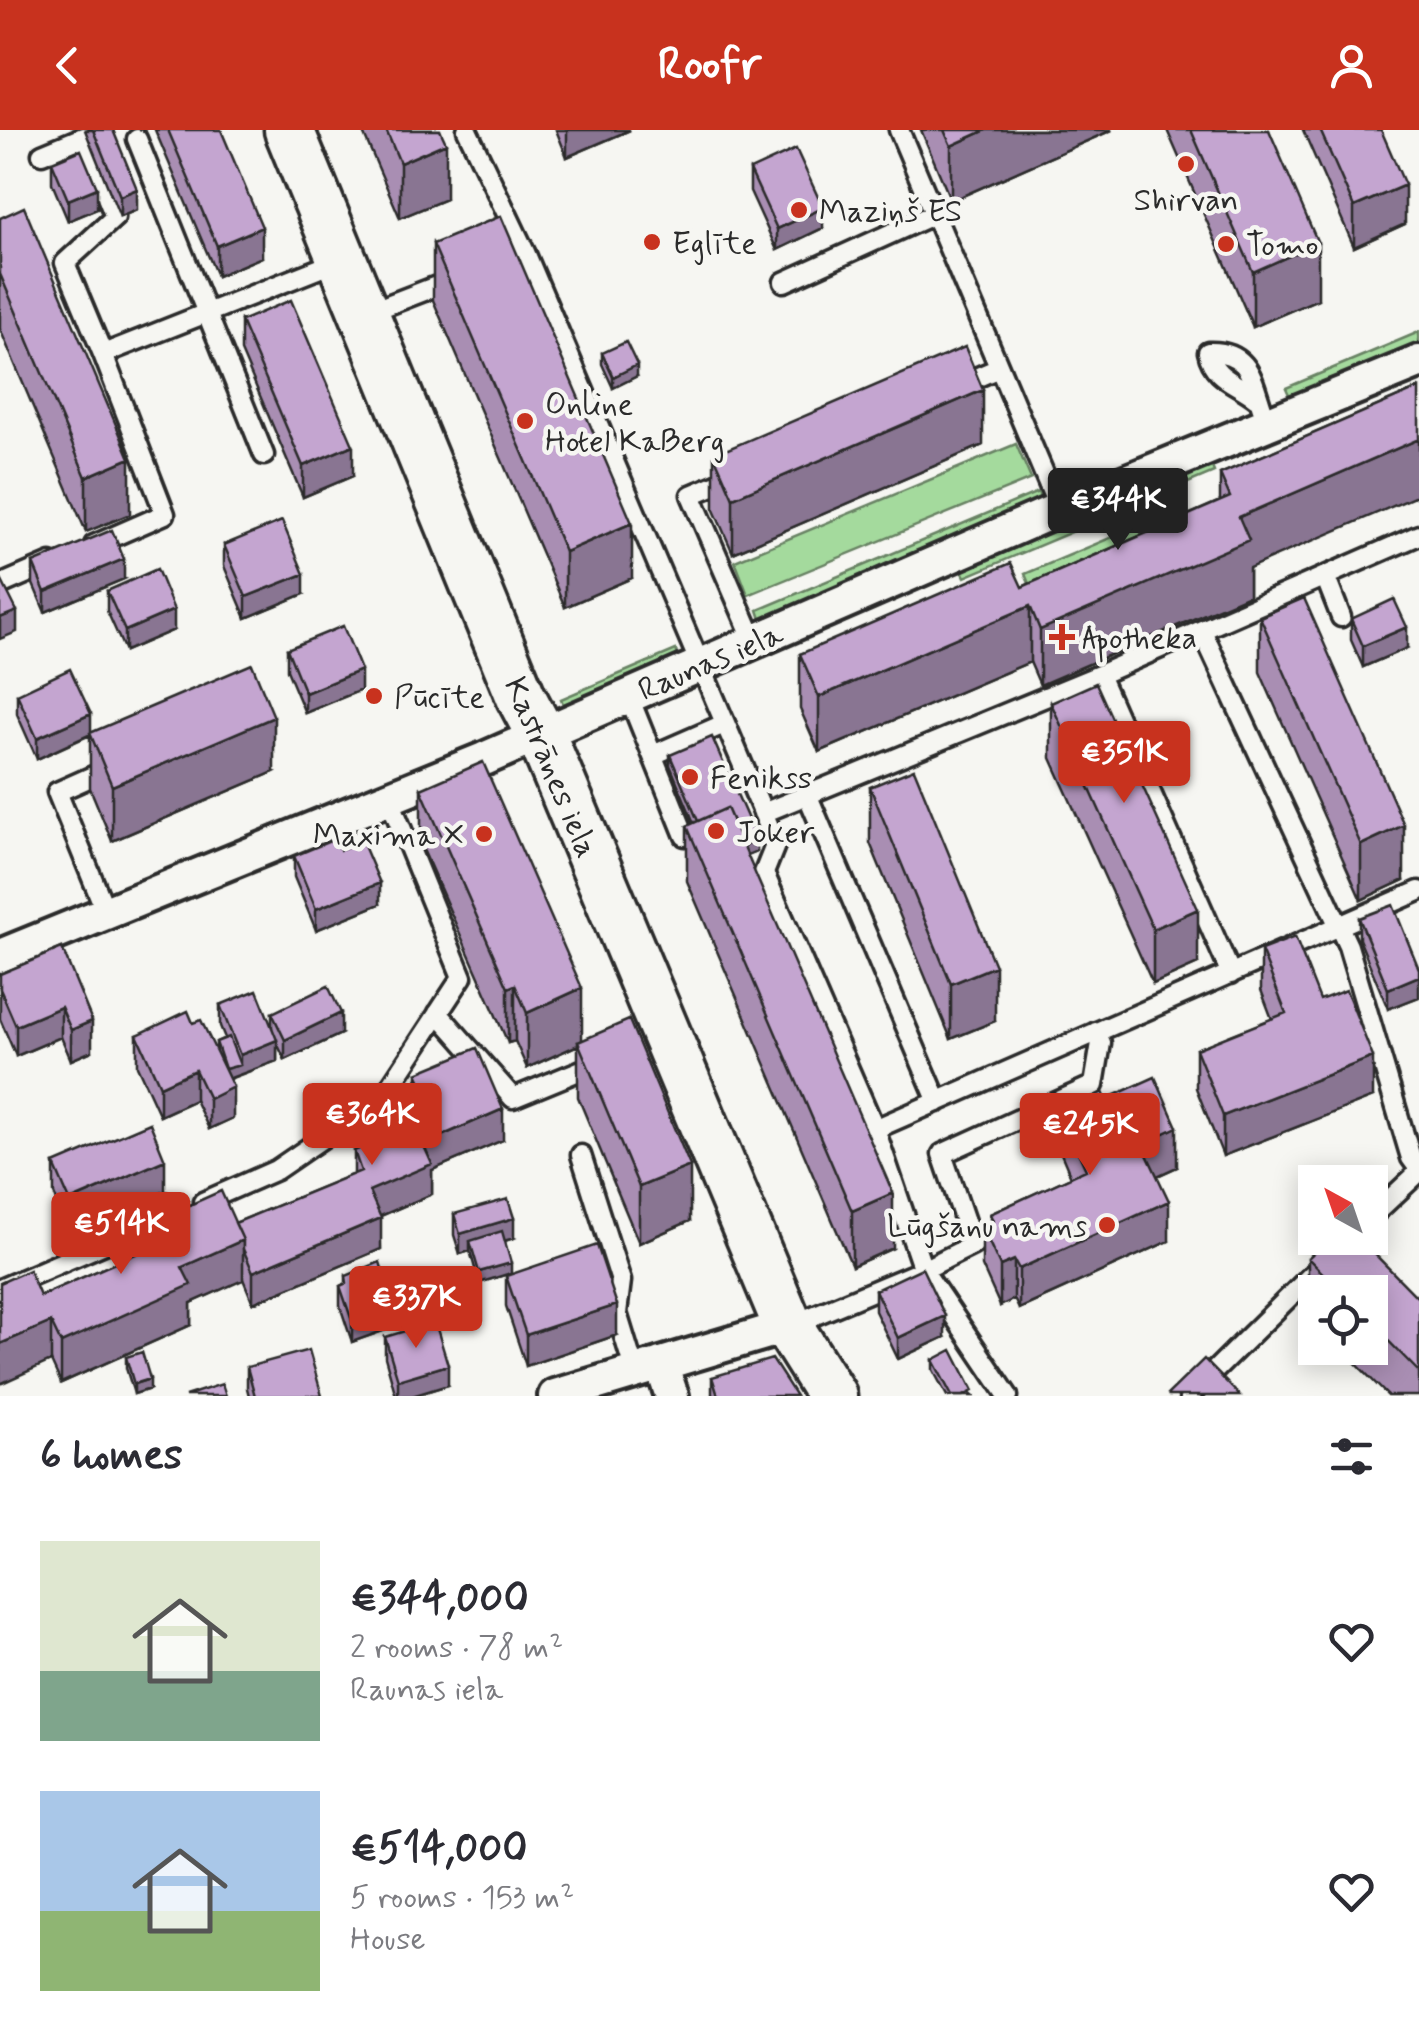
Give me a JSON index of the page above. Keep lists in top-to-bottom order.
{
  "streets": {
    "street": ["Raunas iela", "Kastrānes iela"]
  },
  "crossings": [
    ["Raunas iela", "Kastrānes iela"]
  ],
  "places": {
    "other": [
      "Shirvan",
      "Maziņš ES",
      "Eglīte",
      "Tomo",
      "Online Hotel KaBerg",
      "Pūcīte",
      "Fenikss",
      "Joker",
      "Maxima X",
      "Lūgšanu nams"
    ],
    "health": ["Apotheka"]
  },
  "north": "top left",
  "page": {
    "header": "Roofr",
    "price": [
      "€344K",
      "€351K",
      "€364K",
      "€245K",
      "€514K",
      "€337K"
    ],
    "heading": "6 homes",
    "list": [
      {
        "name": "€344,000",
        "note": "2 rooms · 78 m² · Raunas iela"
      },
      {
        "name": "€514,000",
        "note": "5 rooms · 153 m² · House"
      }
    ]
  }
}
